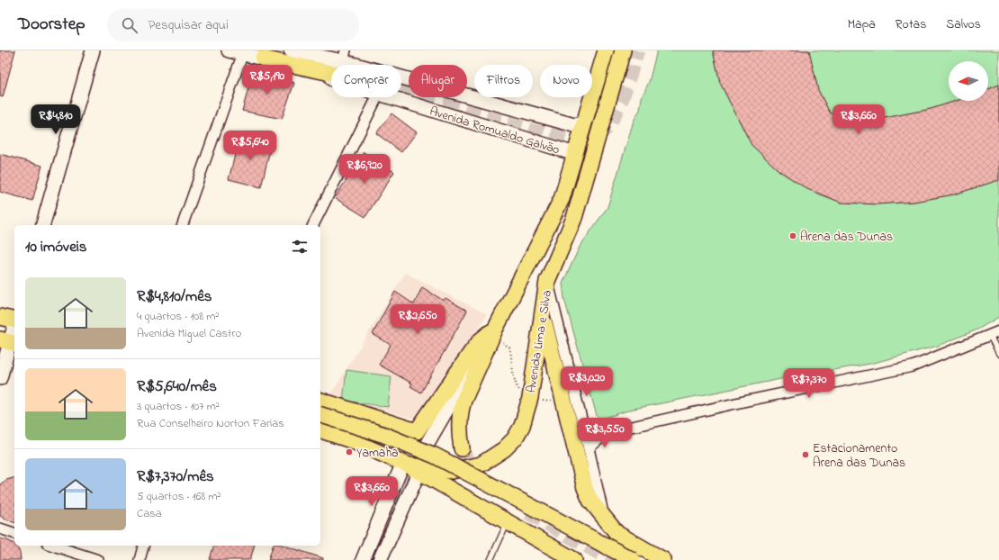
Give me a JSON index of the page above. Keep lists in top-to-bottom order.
{
  "streets": {
    "main road": ["Avenida Romualdo Galvão", "Avenida Lima e Silva"]
  },
  "places": ["Arena das Dunas", "Yamaha", "Estacionamento Arena das Dunas"],
  "north": "left",
  "page": {
    "header": "Doorstep",
    "search": "Pesquisar aqui",
    "nav": ["Mapa", "Rotas", "Salvos"],
    "price": [
      "R$5,190",
      "R$4,810",
      "R$3,660",
      "R$5,640",
      "R$6,920",
      "R$2,650",
      "R$3,020",
      "R$7,370",
      "R$3,550",
      "R$3,660"
    ],
    "chip": [
      "Comprar",
      "Alugar",
      "Filtros",
      "Novo"
    ],
    "heading": "10 imóveis",
    "list": [
      {
        "name": "R$4,810/mês",
        "note": "4 quartos · 108 m² · Avenida Miguel Castro"
      },
      {
        "name": "R$5,640/mês",
        "note": "3 quartos · 107 m² · Rua Conselheiro Norton Farias"
      },
      {
        "name": "R$7,370/mês",
        "note": "5 quartos · 168 m² · Casa"
      }
    ]
  }
}
